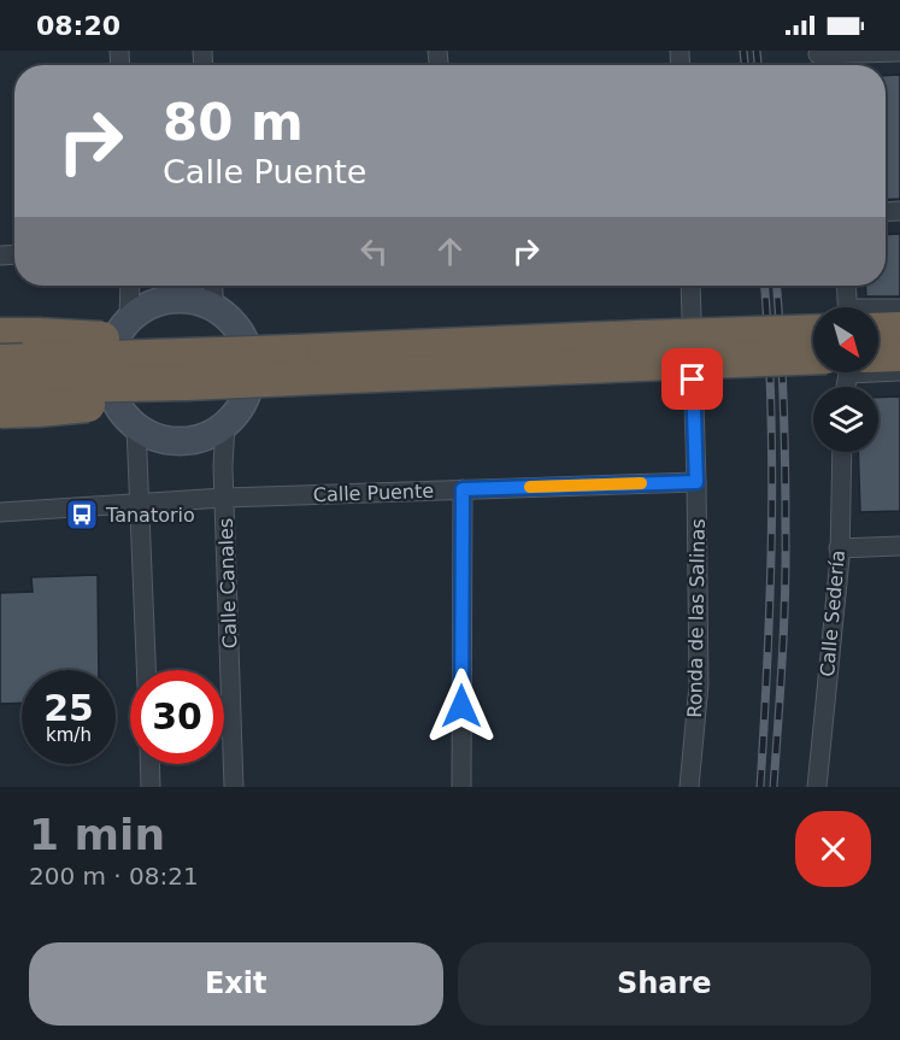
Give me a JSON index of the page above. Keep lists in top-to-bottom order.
{
  "streets": {
    "street": [
      "Calle Puente",
      "Calle Canales",
      "Calle Sedería",
      "Ronda de las Salinas"
    ]
  },
  "crossings": [
    ["Calle Puente", "Calle Canales"],
    ["Calle Puente", "Ronda de las Salinas"]
  ],
  "places": {
    "bus stop": ["Tanatorio"]
  },
  "north": "bottom right",
  "page": {
    "status": "08:20",
    "turn": ["80 m", "Calle Puente"],
    "speed": "25 km/h",
    "limit": "30",
    "heading": ["1 min", "200 m · 08:21"],
    "buttons": ["Exit", "Share"]
  }
}
